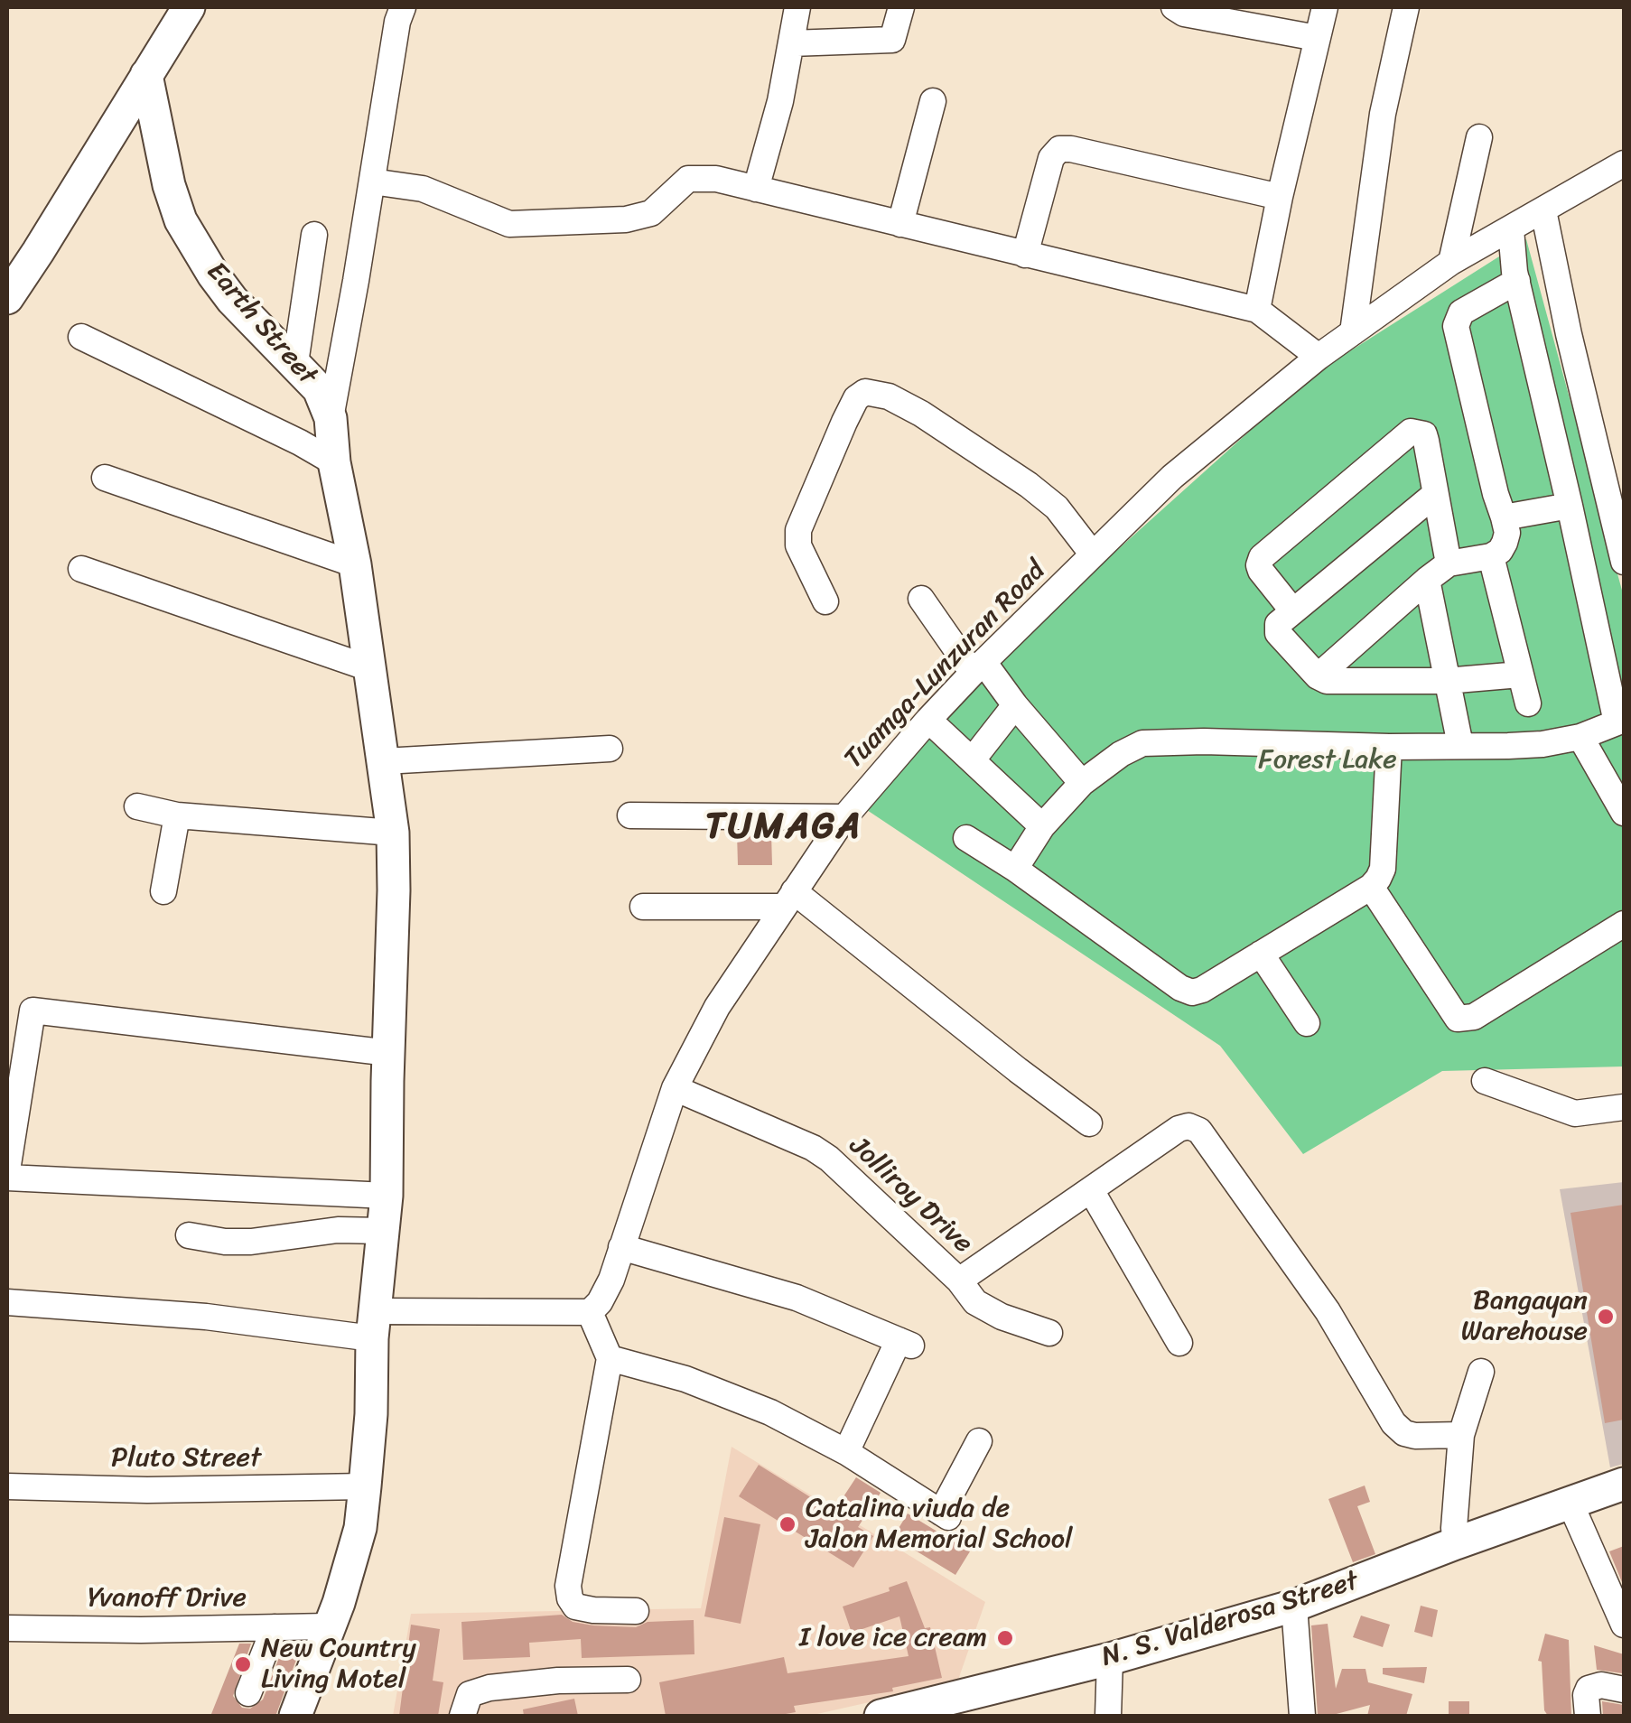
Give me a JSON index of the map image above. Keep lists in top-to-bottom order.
{
  "streets": {
    "main road": ["Earth Street", "N. S. Valderosa Street"],
    "street": [
      "Tuamga-Lunzuran Road",
      "Jolliroy Drive",
      "Pluto Street",
      "Yvanoff Drive"
    ]
  },
  "crossings": [
    ["Tuamga-Lunzuran Road", "Jolliroy Drive"]
  ],
  "districts": ["TUMAGA"],
  "parks": ["Forest Lake"],
  "places": [
    "Bangayan Warehouse",
    "Catalina viuda de Jalon Memorial School",
    "I love ice cream",
    "New Country Living Motel"
  ]
}
